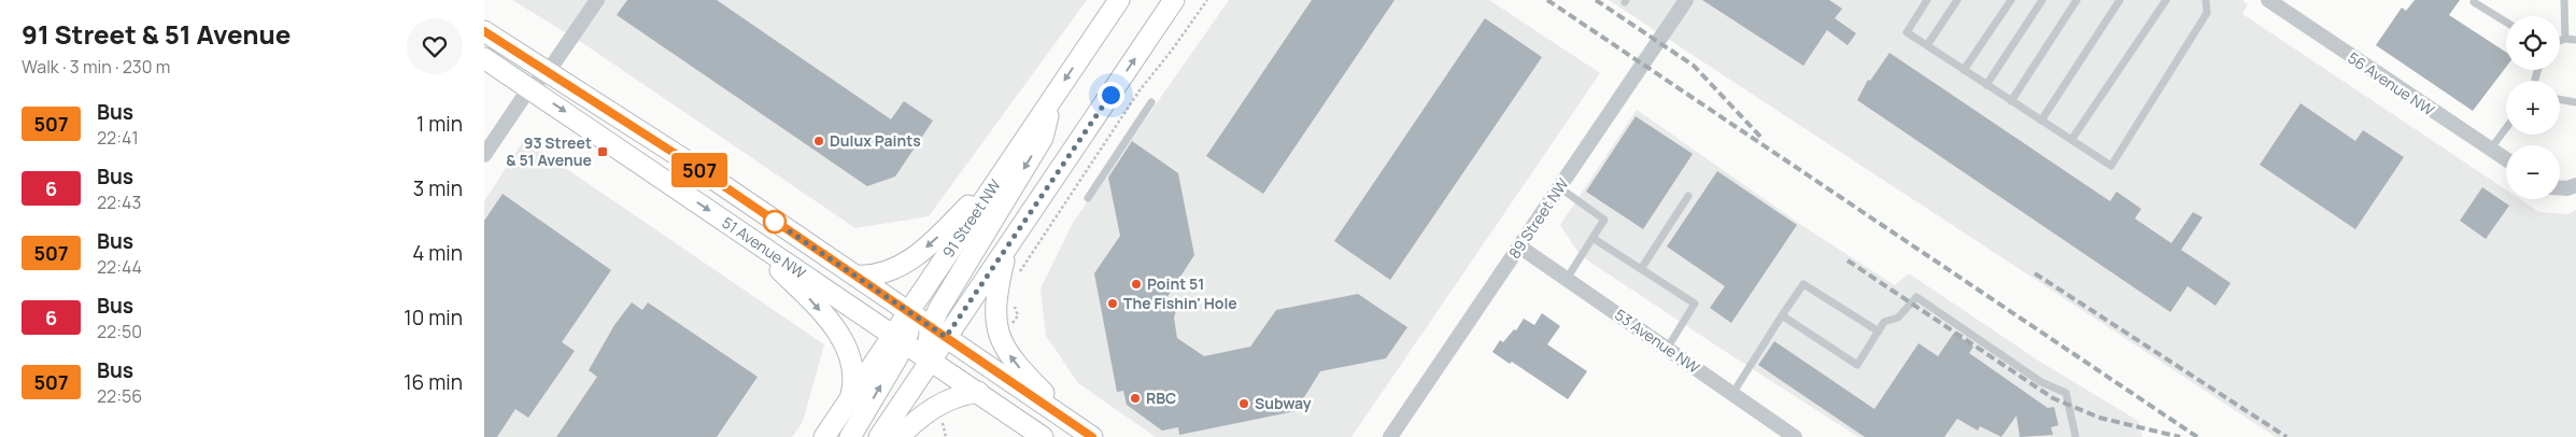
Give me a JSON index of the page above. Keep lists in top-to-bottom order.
{
  "streets": {
    "main road": ["91 Street NW", "51 Avenue NW"],
    "street": ["56 Avenue NW", "89 Street NW", "53 Avenue NW"]
  },
  "crossings": [
    ["91 Street NW", "51 Avenue NW"],
    ["89 Street NW", "53 Avenue NW"]
  ],
  "places": {
    "other": [
      "Dulux Paints",
      "Point 51",
      "The Fishin' Hole",
      "RBC",
      "Subway"
    ],
    "transit": ["93 Street & 51 Avenue"]
  },
  "lines": ["bus line 507"],
  "page": {
    "heading": ["91 Street & 51 Avenue", "Walk · 3 min · 230 m"],
    "on_map": "507",
    "map_buttons": ["+", "−"],
    "list": [
      {
        "mark": "507",
        "name": "Bus",
        "note": "22:41",
        "value": "1 min"
      },
      {
        "mark": "6",
        "name": "Bus",
        "note": "22:43",
        "value": "3 min"
      },
      {
        "mark": "507",
        "name": "Bus",
        "note": "22:44",
        "value": "4 min"
      },
      {
        "mark": "6",
        "name": "Bus",
        "note": "22:50",
        "value": "10 min"
      },
      {
        "mark": "507",
        "name": "Bus",
        "note": "22:56",
        "value": "16 min"
      }
    ]
  }
}
